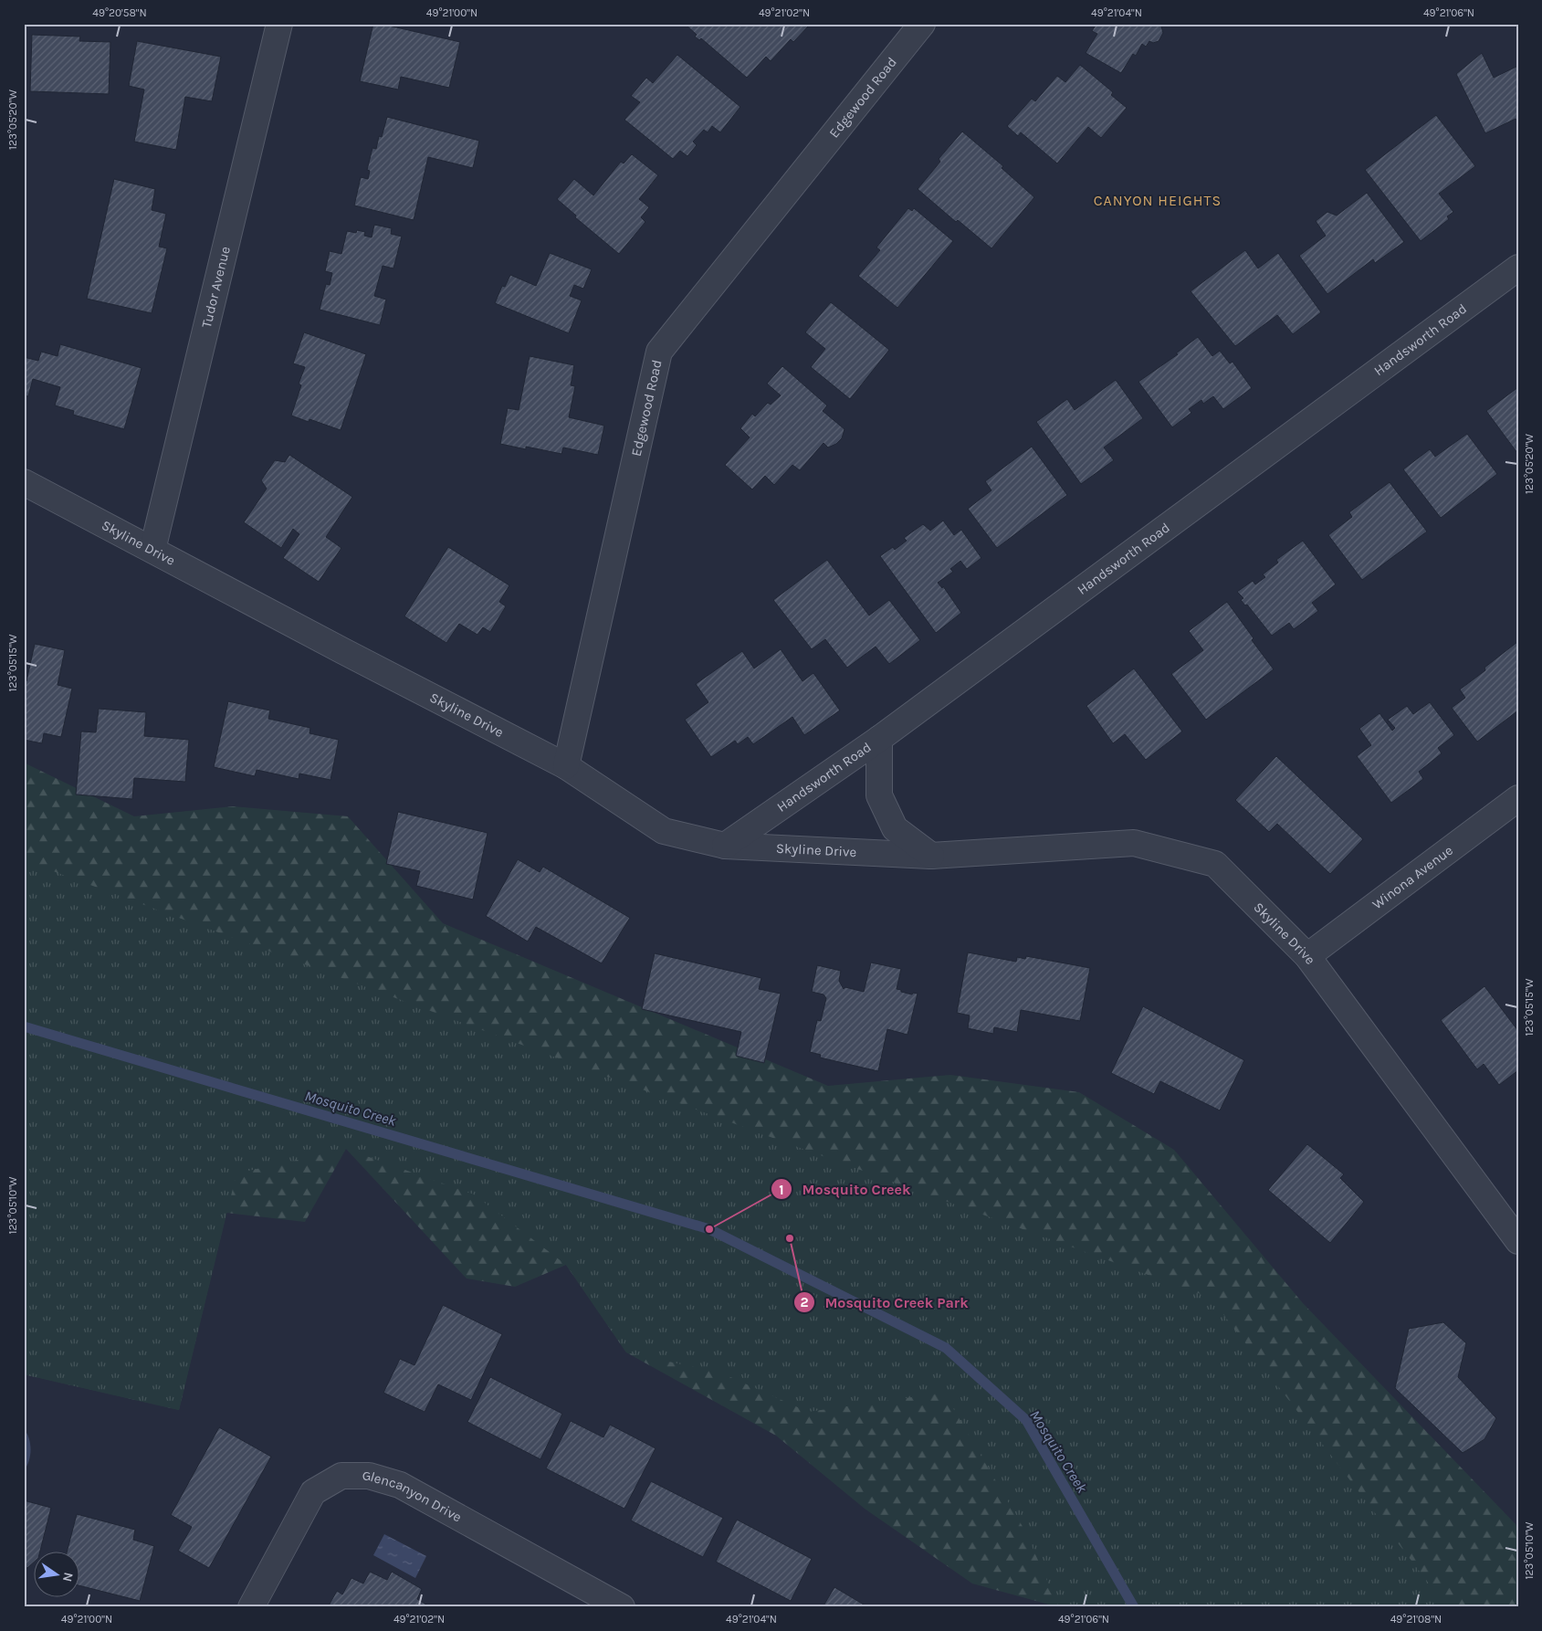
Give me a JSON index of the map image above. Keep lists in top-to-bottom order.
{
  "streets": {
    "street": [
      "Edgewood Road",
      "Tudor Avenue",
      "Handsworth Road",
      "Skyline Drive",
      "Winona Avenue",
      "Glencanyon Drive"
    ]
  },
  "crossings": [
    ["Edgewood Road", "Skyline Drive"],
    ["Tudor Avenue", "Skyline Drive"],
    ["Handsworth Road", "Skyline Drive"],
    ["Skyline Drive", "Winona Avenue"]
  ],
  "districts": ["CANYON HEIGHTS"],
  "water": ["Mosquito Creek"],
  "places": ["Mosquito Creek", "Mosquito Creek Park"],
  "north": "right",
  "coordinates": [
    "49°20'58\"N",
    "49°21'00\"N",
    "49°21'02\"N",
    "49°21'04\"N",
    "49°21'06\"N",
    "123°05'20\"W",
    "123°05'15\"W",
    "123°05'10\"W",
    "49°21'08\"N"
  ]
}
